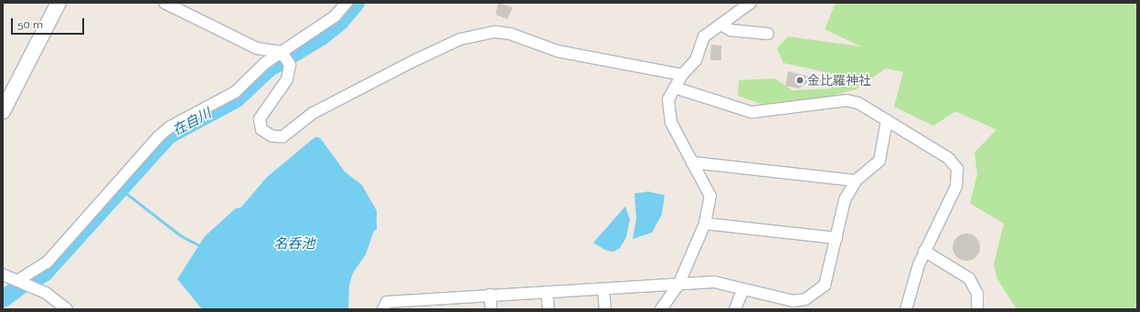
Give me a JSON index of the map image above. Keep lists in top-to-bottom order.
{
  "water": ["在自川", "名呑池"],
  "places": ["金比羅神社"],
  "scale_bar": "50 m"
}
